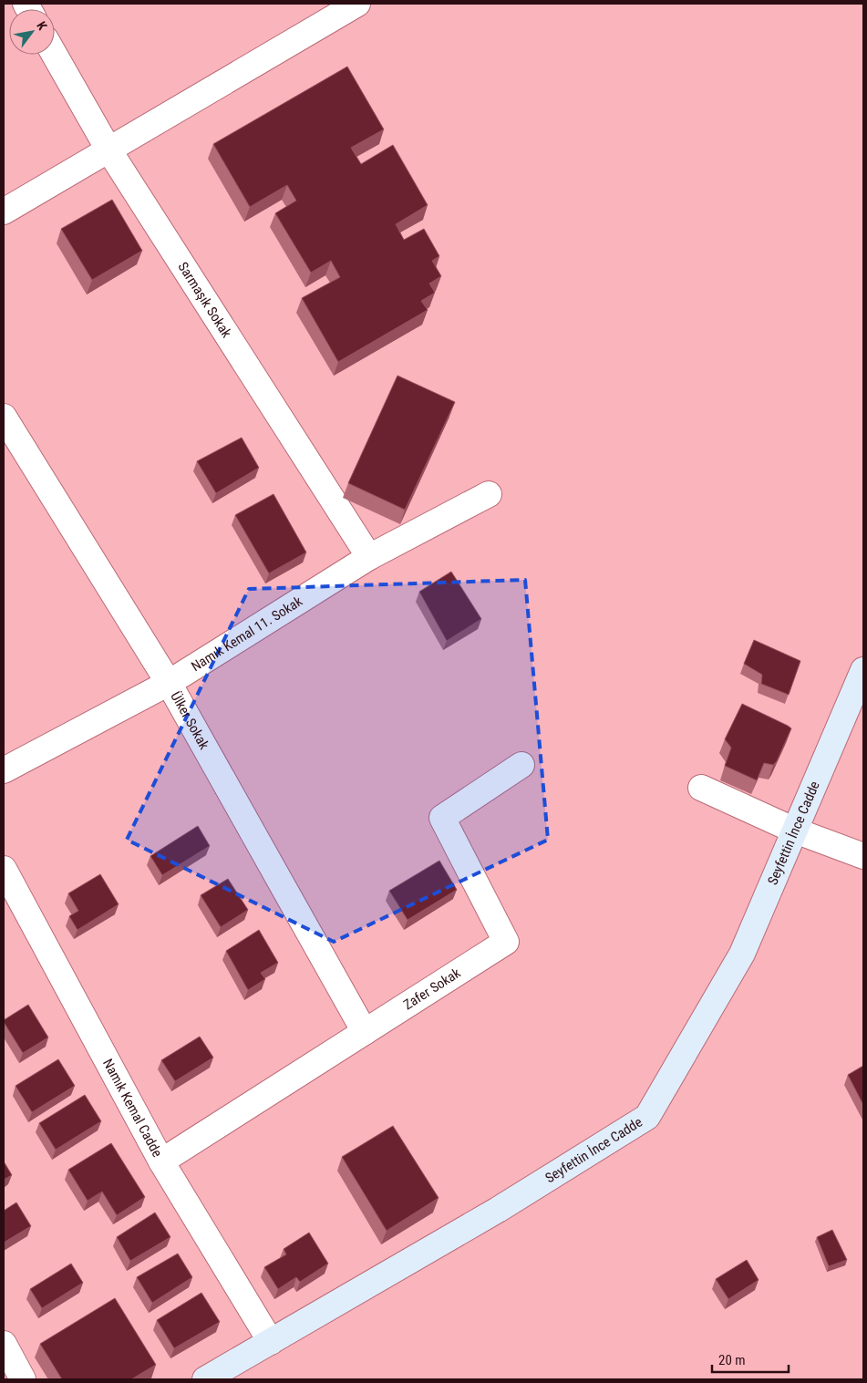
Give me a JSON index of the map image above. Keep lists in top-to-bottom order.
{
  "streets": {
    "main road": ["Seyfettin İnce Cadde"],
    "street": [
      "Sarmaşık Sokak",
      "Namık Kemal 11. Sokak",
      "Ülker Sokak",
      "Zafer Sokak",
      "Namık Kemal Cadde"
    ]
  },
  "crossings": [
    ["Sarmaşık Sokak", "Namık Kemal 11. Sokak"],
    ["Namık Kemal 11. Sokak", "Ülker Sokak"],
    ["Ülker Sokak", "Zafer Sokak"],
    ["Seyfettin İnce Cadde", "Namık Kemal Cadde"],
    ["Zafer Sokak", "Namık Kemal Cadde"]
  ],
  "scale_bar": "20 m",
  "north": "top right"
}
